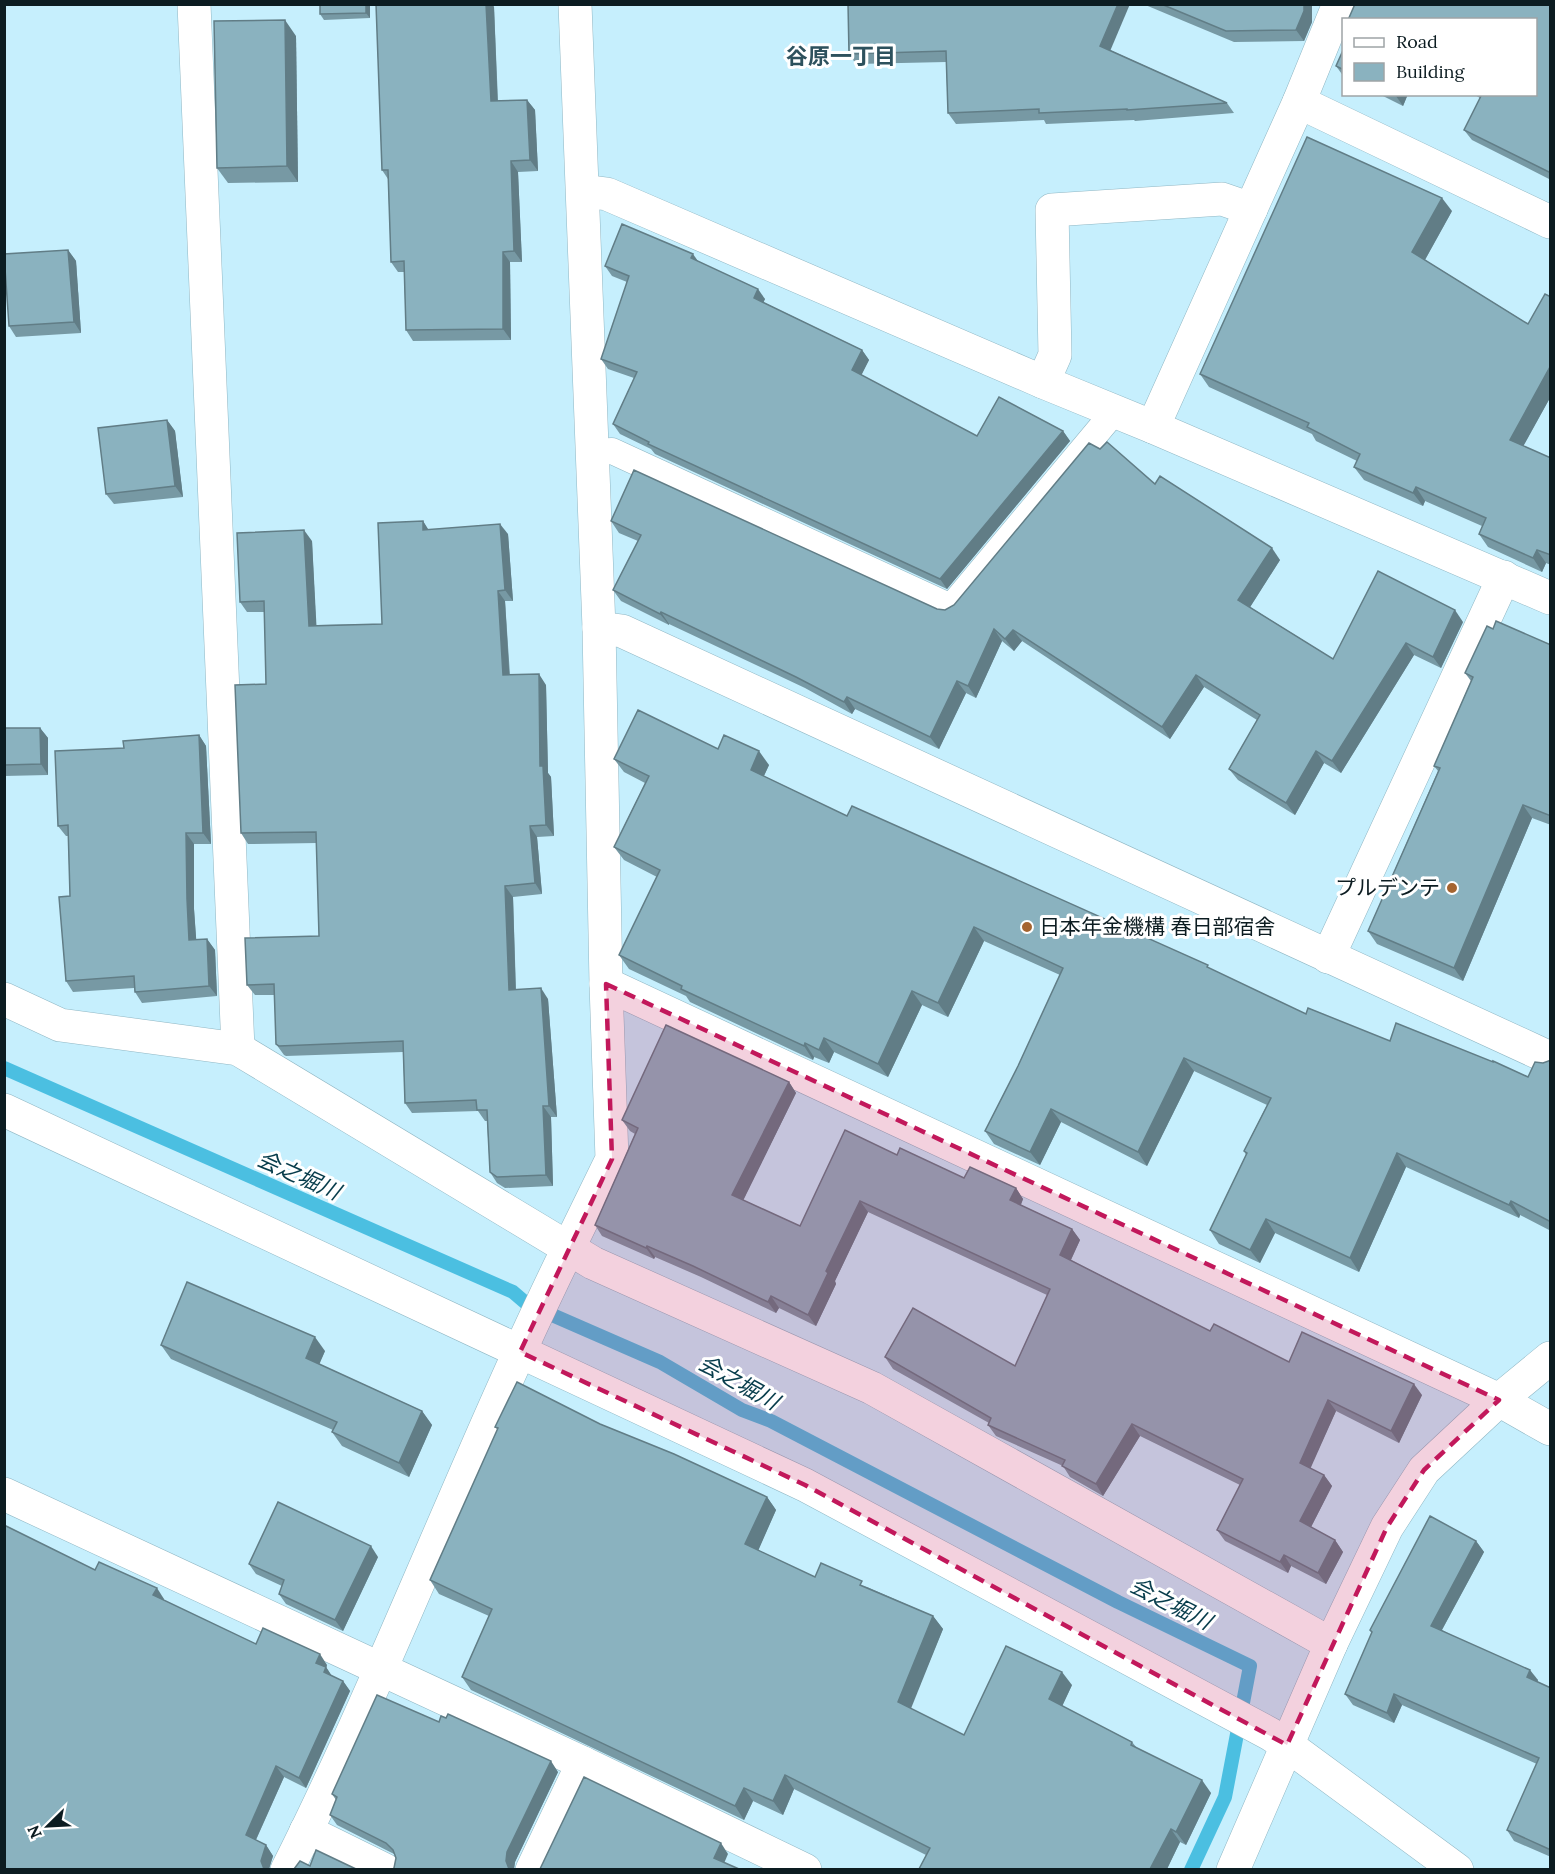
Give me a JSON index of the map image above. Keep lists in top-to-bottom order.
{
  "districts": ["谷原一丁目"],
  "water": ["会之堀川"],
  "places": ["プルデンテ", "日本年金機構 春日部宿舎"],
  "legend": ["Road", "Building"],
  "north": "bottom left"
}
